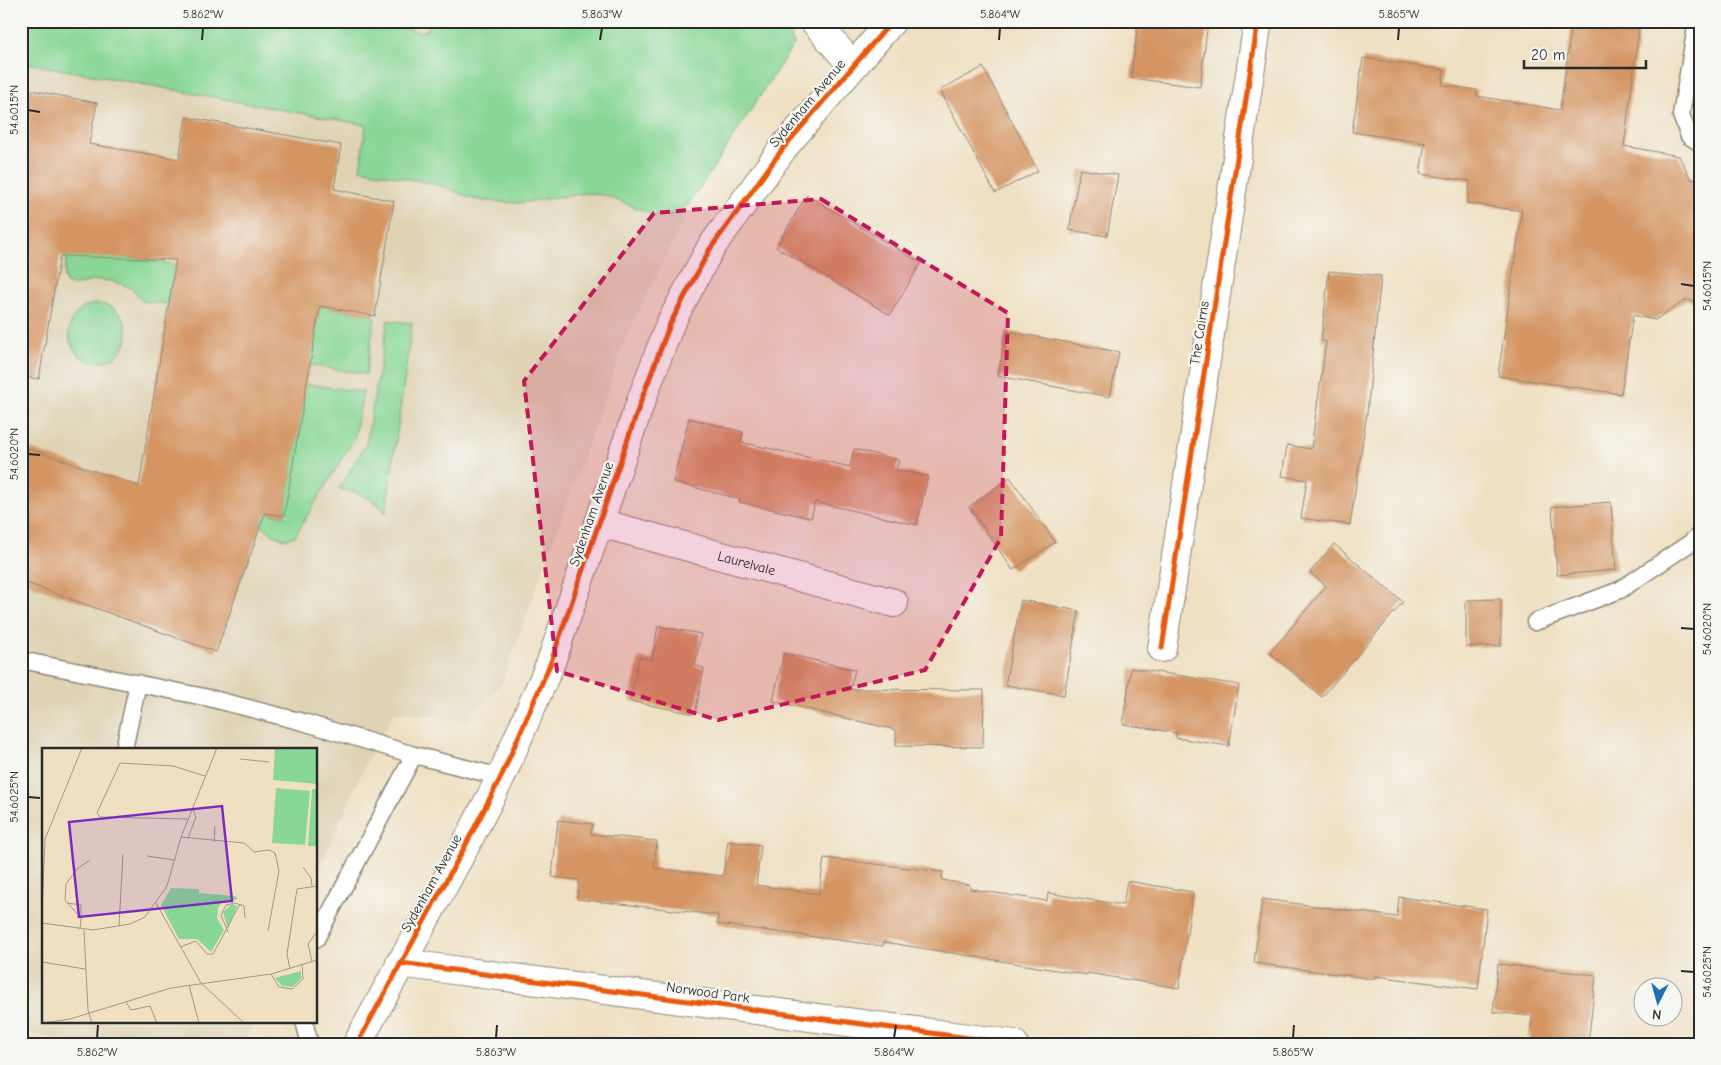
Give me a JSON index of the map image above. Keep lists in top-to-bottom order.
{
  "streets": {
    "street": [
      "Sydenham Avenue",
      "The Cairns",
      "Laurelvale",
      "Norwood Park"
    ]
  },
  "crossings": [
    ["Sydenham Avenue", "Laurelvale"],
    ["Sydenham Avenue", "Norwood Park"]
  ],
  "scale_bar": "20 m",
  "north": "bottom",
  "coordinates": [
    "5.862°W",
    "5.863°W",
    "5.864°W",
    "5.865°W",
    "54.6015°N",
    "54.6020°N",
    "54.6025°N"
  ]
}
